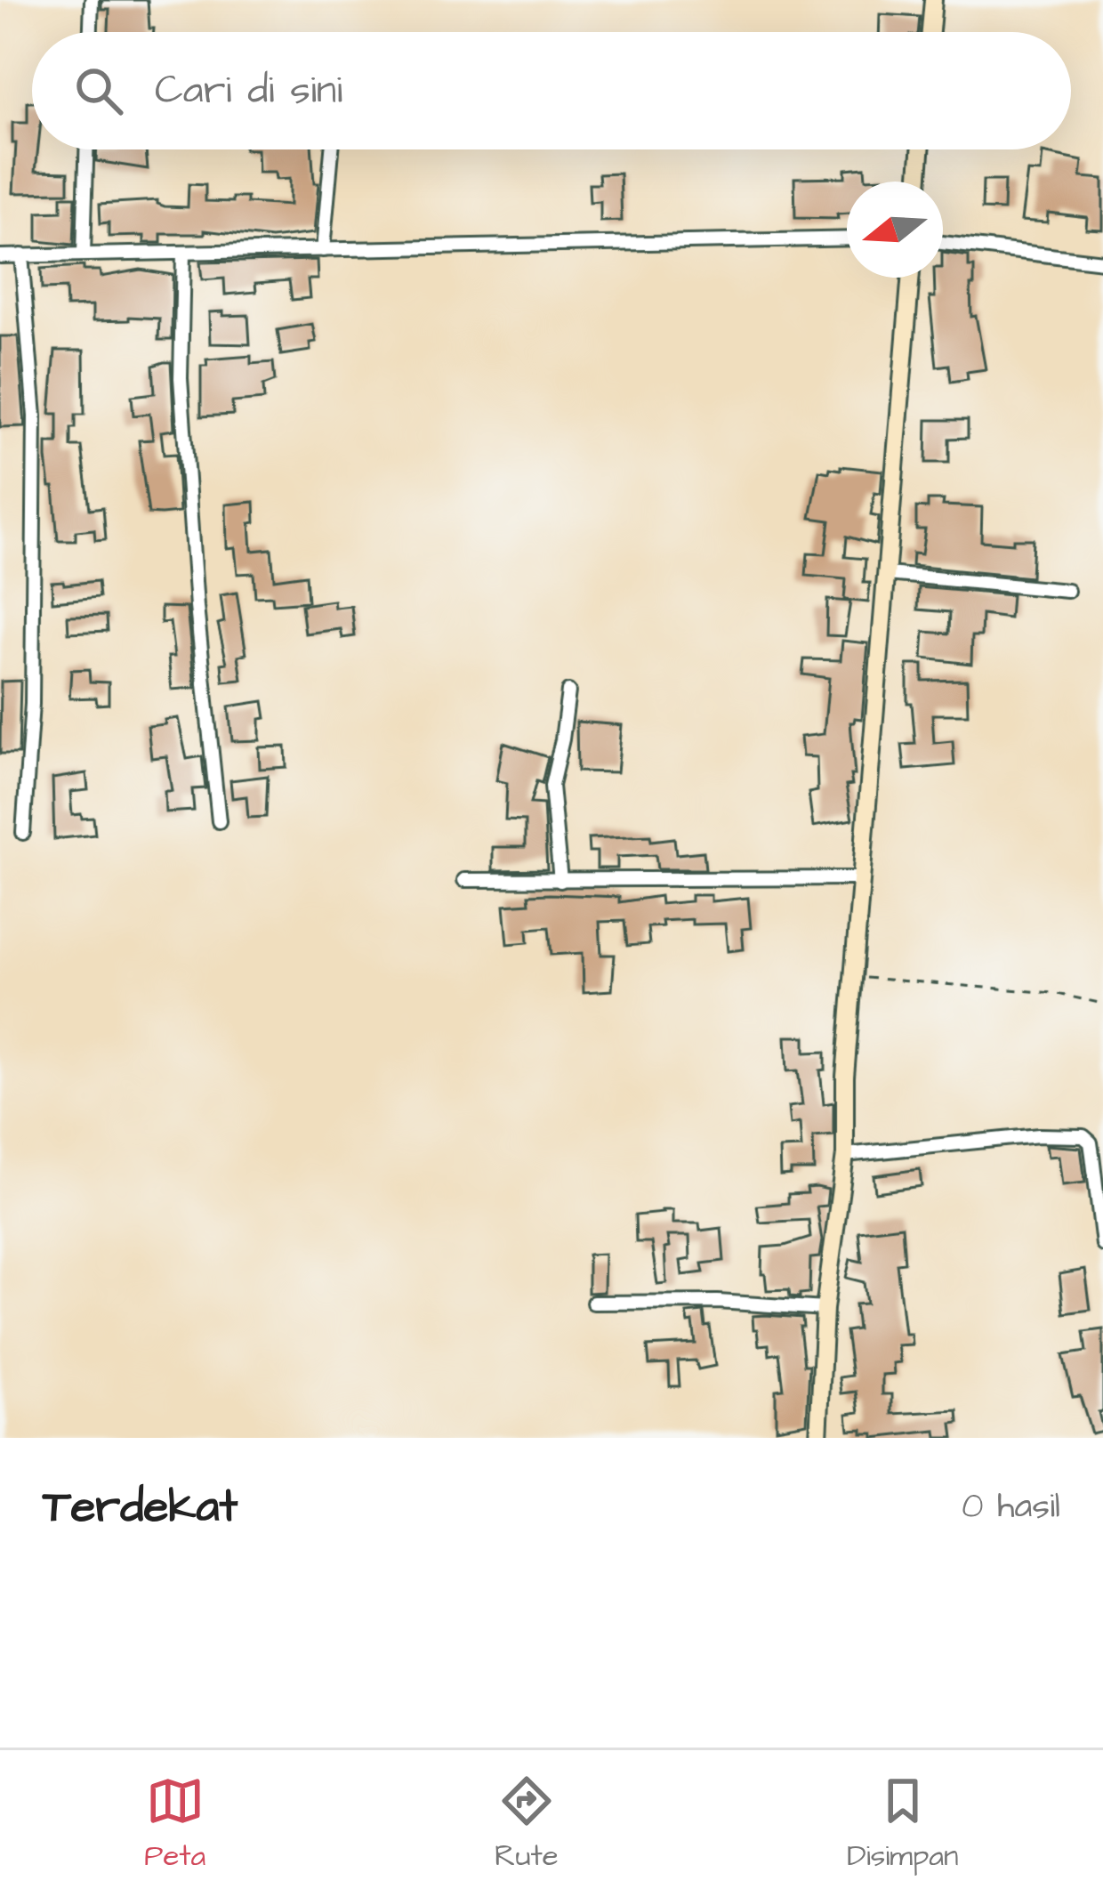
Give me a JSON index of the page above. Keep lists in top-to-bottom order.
{
  "north": "left",
  "page": {
    "search": "Cari di sini",
    "heading": ["Terdekat", "0 hasil"],
    "nav": ["Peta", "Rute", "Disimpan"]
  }
}
